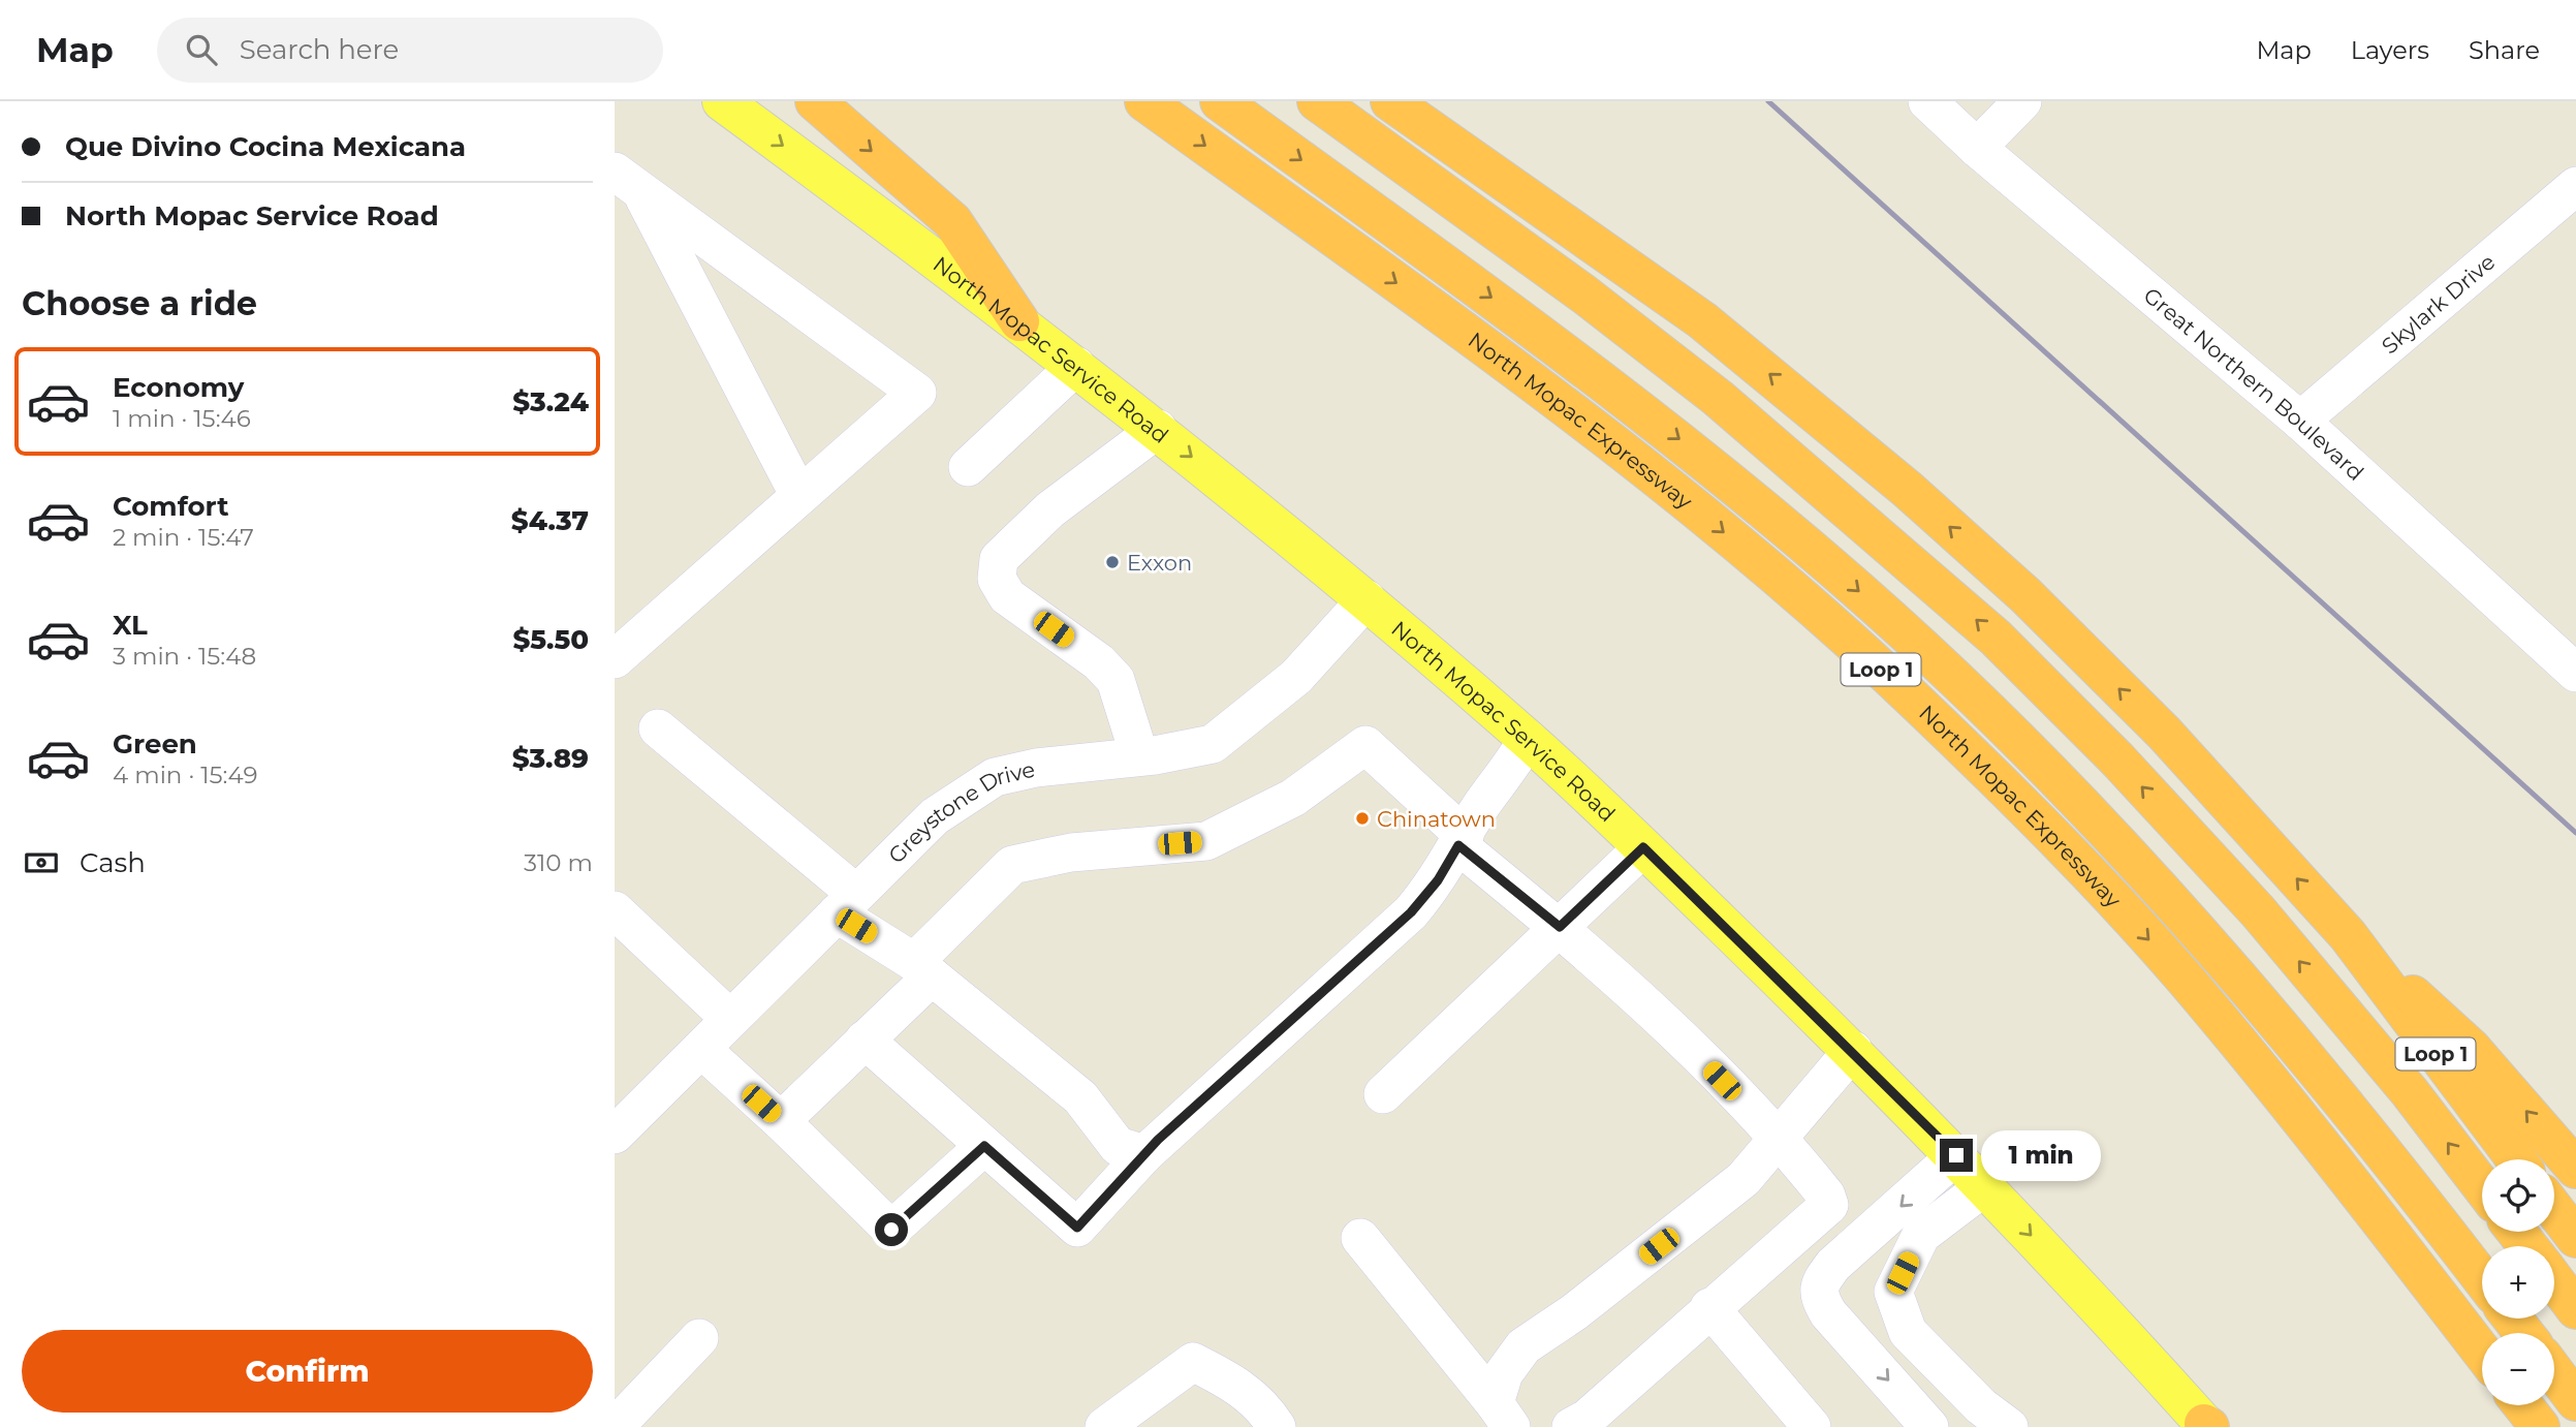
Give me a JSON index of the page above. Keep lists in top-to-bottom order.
{
  "streets": {
    "highway": ["North Mopac Expressway", "Loop 1"],
    "main road": ["North Mopac Service Road"],
    "street": ["Skylark Drive", "Great Northern Boulevard", "Greystone Drive"]
  },
  "crossings": [
    ["Skylark Drive", "Great Northern Boulevard"],
    ["North Mopac Service Road", "Greystone Drive"]
  ],
  "one_way": ["North Mopac Service Road"],
  "places": ["Exxon", "Chinatown"],
  "page": {
    "header": "Map",
    "search": "Search here",
    "nav": ["Map", "Layers", "Share"],
    "banner": ["Que Divino Cocina Mexicana", "North Mopac Service Road"],
    "heading": "Choose a ride",
    "list": [
      {
        "name": "Economy",
        "note": "1 min · 15:46",
        "value": "$3.24"
      },
      {
        "name": "Comfort",
        "note": "2 min · 15:47",
        "value": "$4.37"
      },
      {
        "name": "XL",
        "note": "3 min · 15:48",
        "value": "$5.50"
      },
      {
        "name": "Green",
        "note": "4 min · 15:49",
        "value": "$3.89"
      }
    ],
    "pay": ["Cash", "310 m"],
    "bubble": "1 min",
    "map_buttons": ["+", "−"],
    "buttons": "Confirm"
  }
}
